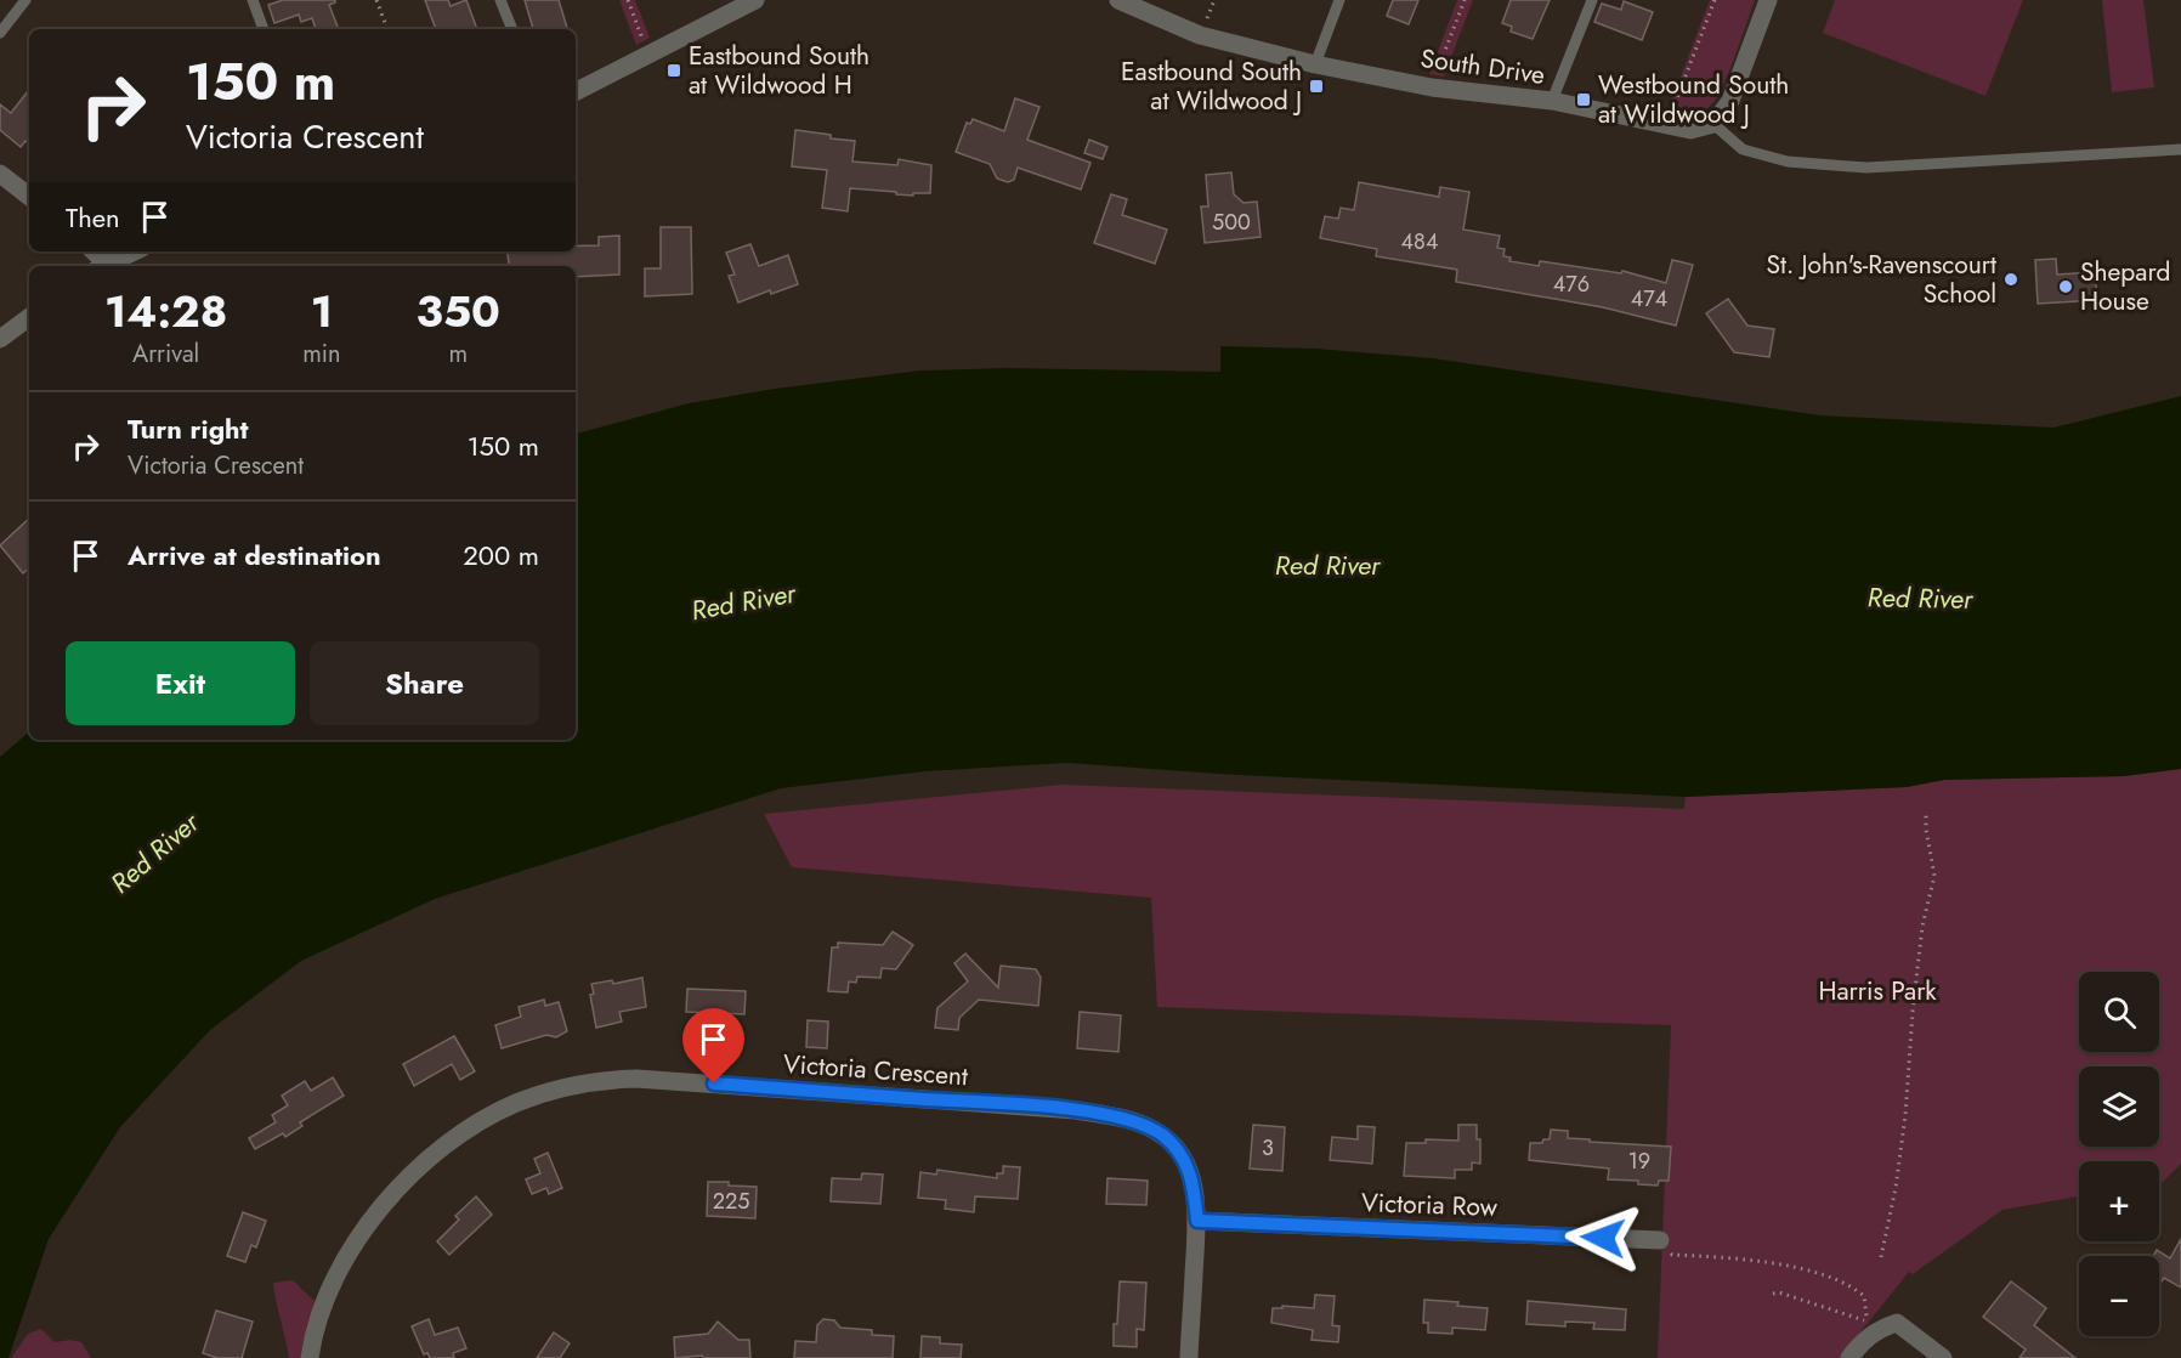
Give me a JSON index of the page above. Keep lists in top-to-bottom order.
{
  "streets": {
    "street": ["South Drive", "Victoria Crescent", "Victoria Row"]
  },
  "crossings": [
    ["Victoria Crescent", "Victoria Row"]
  ],
  "water": ["Red River"],
  "parks": ["Harris Park"],
  "places": {
    "transit": ["Eastbound South at Wildwood H", "Eastbound South at Wildwood J", "Westbound South at Wildwood J"],
    "other": ["St. John's-Ravenscourt School", "Shepard House"]
  },
  "house_numbers": [
    "500",
    "484",
    "476",
    "474",
    "3",
    "19",
    "225"
  ],
  "page": {
    "turn": ["150 m", "Victoria Crescent"],
    "then": "Then",
    "eta": [
      "14:28",
      "Arrival",
      "1",
      "min",
      "350",
      "m"
    ],
    "list": [
      {
        "name": "Turn right",
        "note": "Victoria Crescent",
        "value": "150 m"
      },
      {
        "name": "Arrive at destination",
        "value": "200 m"
      }
    ],
    "buttons": ["Exit", "Share"],
    "map_buttons": ["+", "−"]
  }
}
